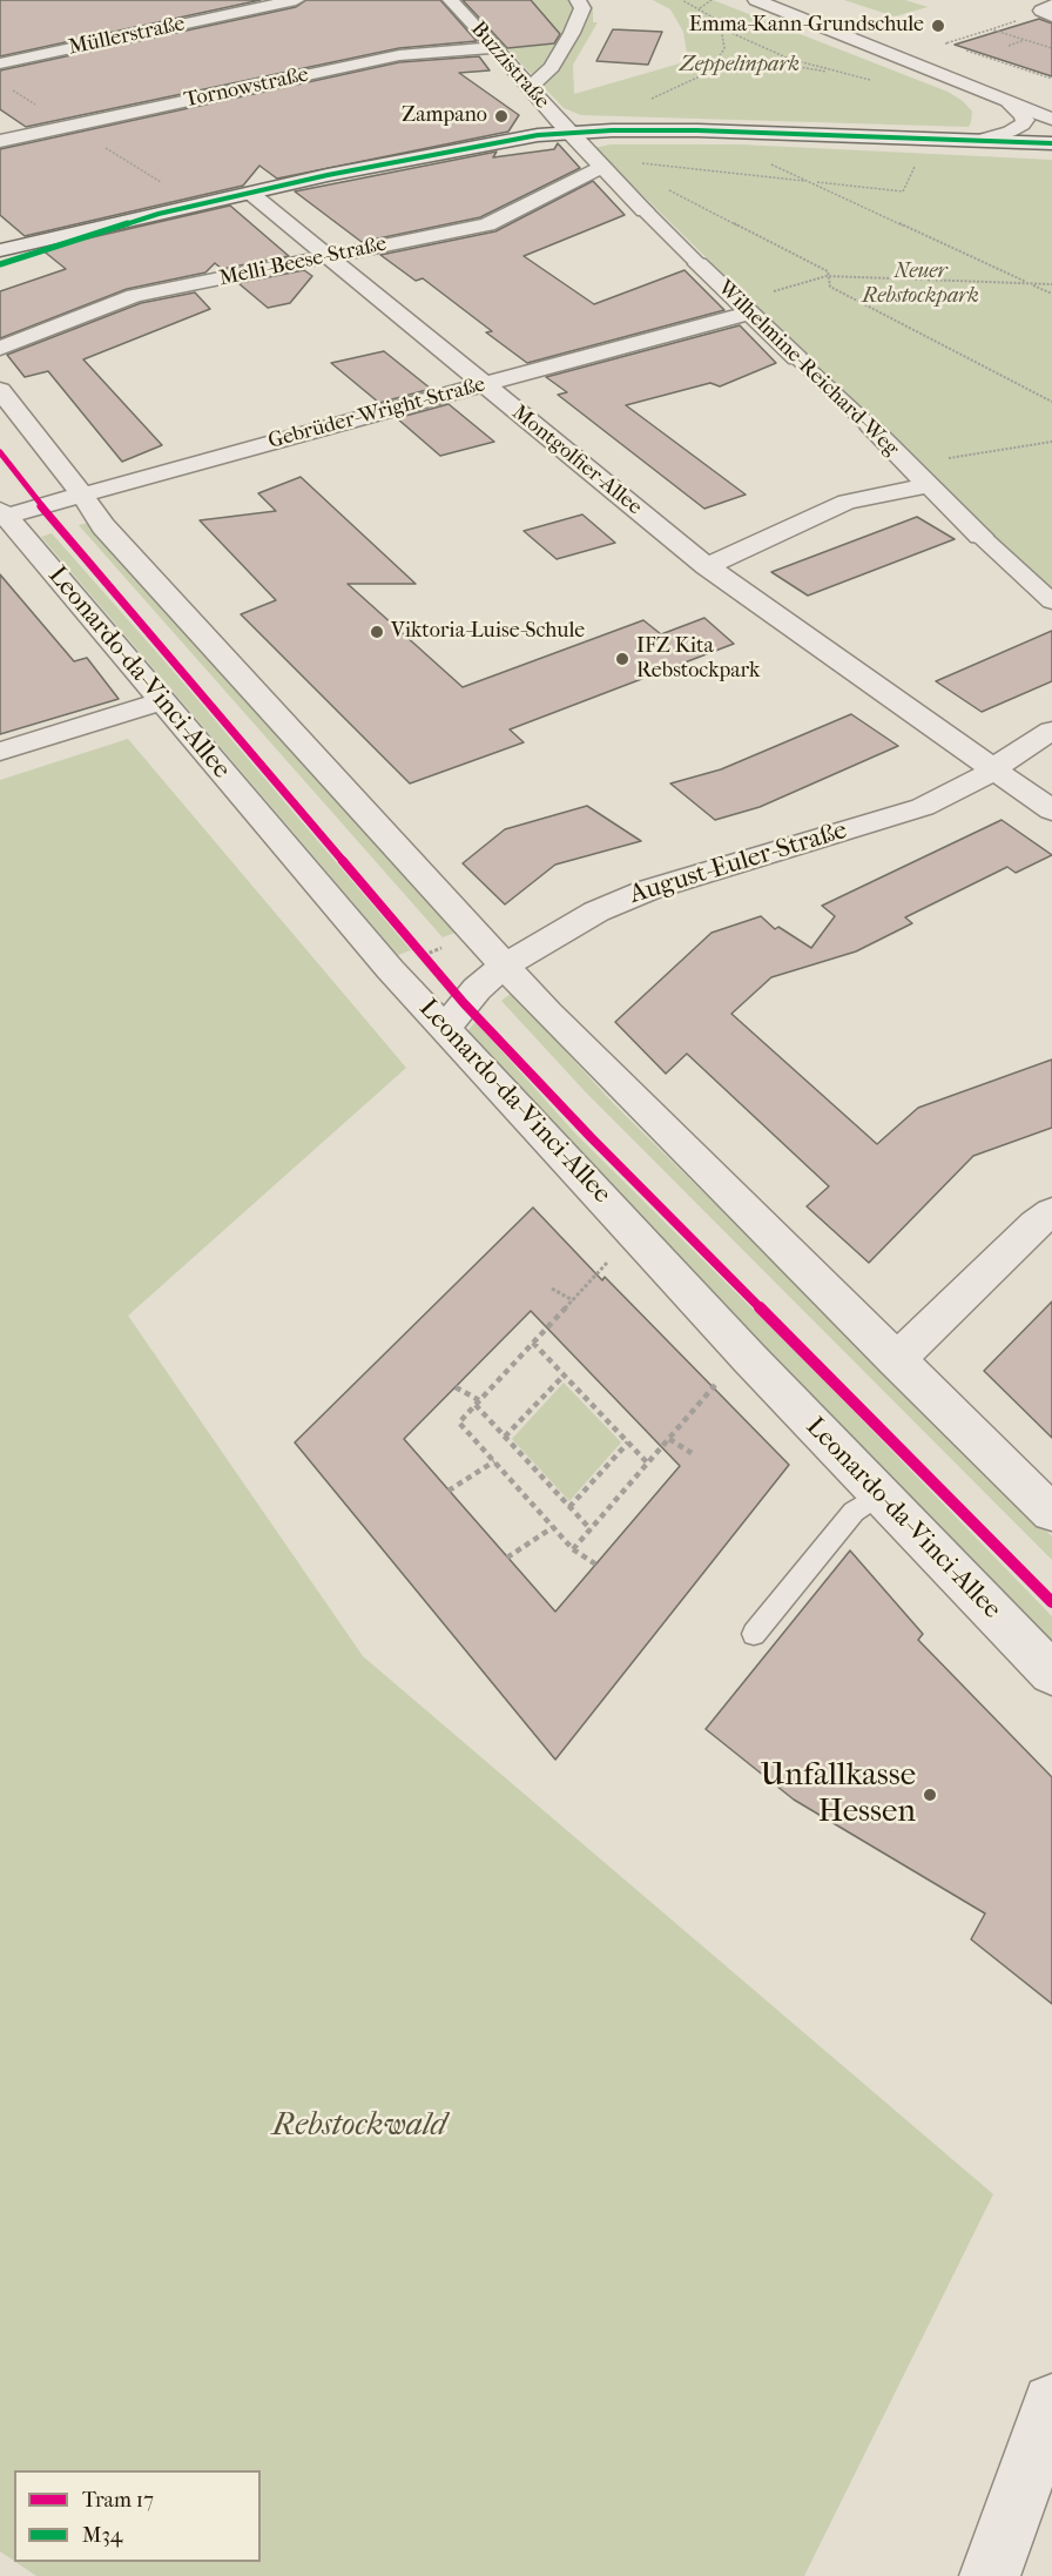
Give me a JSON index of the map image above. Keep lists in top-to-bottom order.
{
  "streets": {
    "street": [
      "Müllerstraße",
      "Buzzistraße",
      "Tornowstraße",
      "Melli-Beese-Straße",
      "Wilhelmine-Reichard-Weg",
      "Gebrüder-Wright-Straße",
      "Montgolfier-Allee",
      "Leonardo-da-Vinci-Allee",
      "August-Euler-Straße"
    ]
  },
  "crossings": [
    ["Buzzistraße", "Tornowstraße"],
    ["Buzzistraße", "Wilhelmine-Reichard-Weg"],
    ["Melli-Beese-Straße", "Wilhelmine-Reichard-Weg"],
    ["Melli-Beese-Straße", "Montgolfier-Allee"],
    ["Wilhelmine-Reichard-Weg", "Gebrüder-Wright-Straße"],
    ["Gebrüder-Wright-Straße", "Montgolfier-Allee"],
    ["Gebrüder-Wright-Straße", "Leonardo-da-Vinci-Allee"],
    ["Montgolfier-Allee", "August-Euler-Straße"],
    ["Leonardo-da-Vinci-Allee", "August-Euler-Straße"]
  ],
  "parks": ["Zeppelinpark", "Neuer Rebstockpark", "Rebstockwald"],
  "places": [
    "Emma-Kann-Grundschule",
    "Zampano",
    "Viktoria-Luise-Schule",
    "IFZ Kita Rebstockpark",
    "Unfallkasse Hessen"
  ],
  "lines": ["transit line M34", "tram line 17"],
  "legend": ["Tram 17", "M34"]
}
